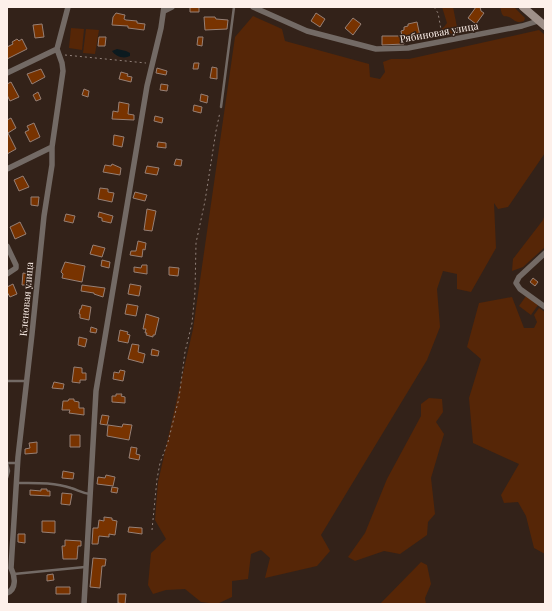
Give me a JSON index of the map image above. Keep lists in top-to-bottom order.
{
  "streets": {
    "street": ["Рябиновая улица", "Кленовая улица"]
  }
}
